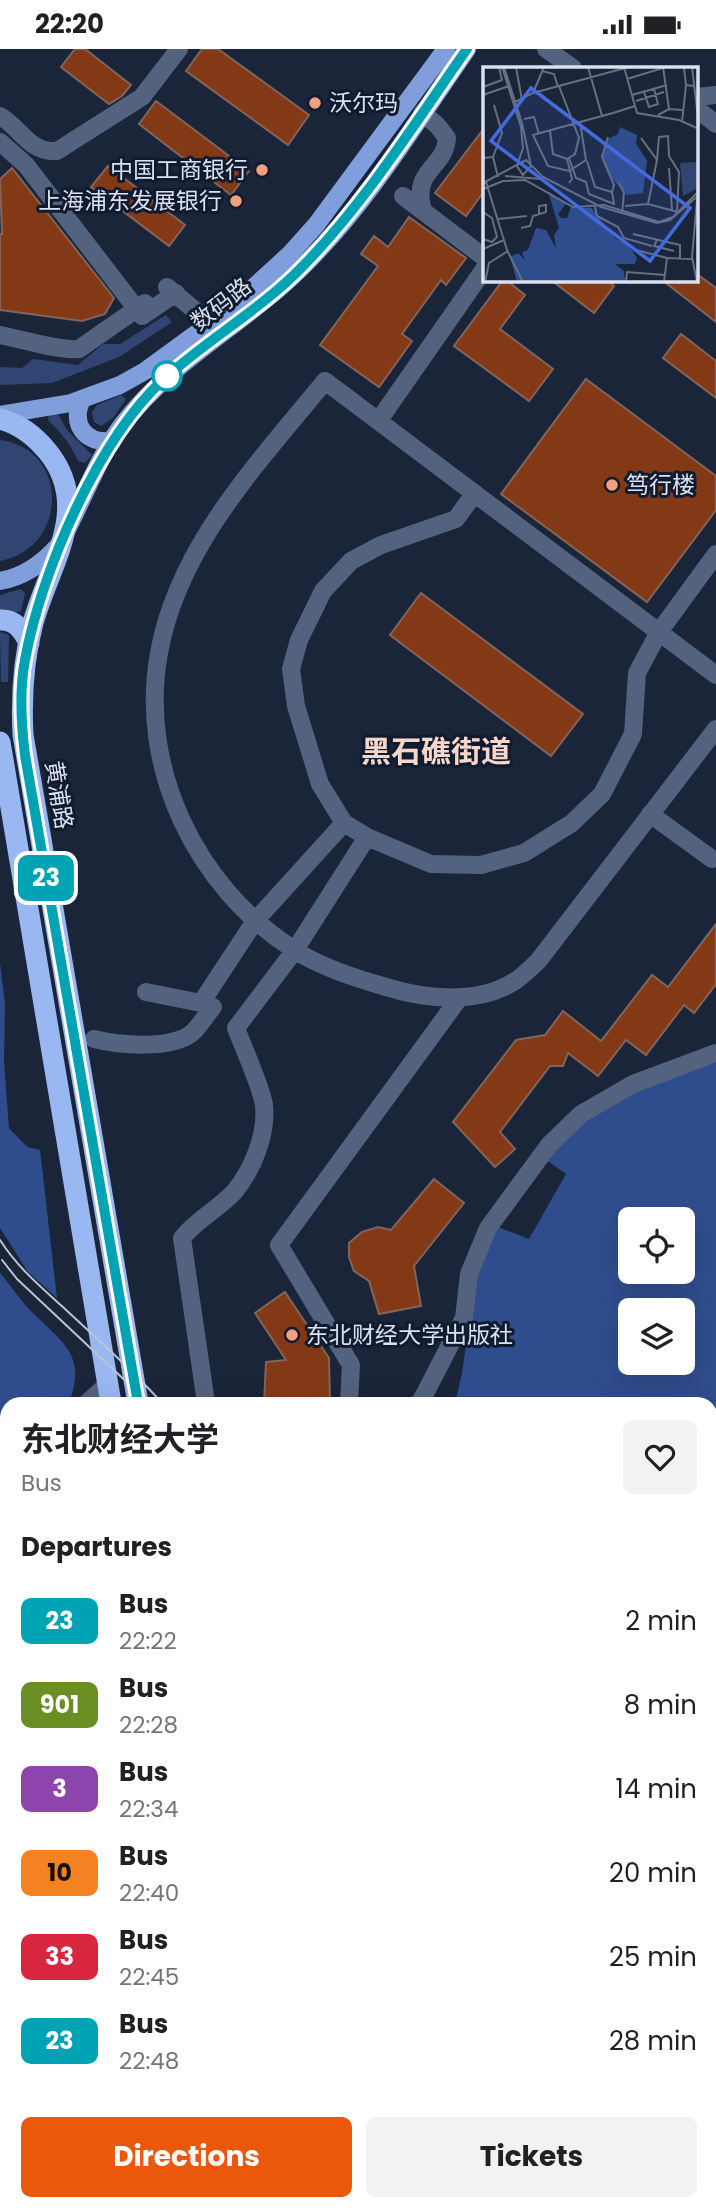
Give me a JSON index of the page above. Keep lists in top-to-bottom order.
{
  "streets": {
    "highway": ["黄浦路"],
    "main road": ["数码路"]
  },
  "crossings": [
    ["数码路", "黄浦路"]
  ],
  "districts": ["黑石礁街道"],
  "places": [
    "沃尔玛",
    "中国工商银行",
    "上海浦东发展银行",
    "笃行楼",
    "东北财经大学出版社"
  ],
  "lines": ["bus line 23"],
  "page": {
    "status": "22:20",
    "on_map": "23",
    "heading": [
      ["东北财经大学", "Bus"],
      "Departures"
    ],
    "list": [
      {
        "mark": "23",
        "name": "Bus",
        "note": "22:22",
        "value": "2 min"
      },
      {
        "mark": "901",
        "name": "Bus",
        "note": "22:28",
        "value": "8 min"
      },
      {
        "mark": "3",
        "name": "Bus",
        "note": "22:34",
        "value": "14 min"
      },
      {
        "mark": "10",
        "name": "Bus",
        "note": "22:40",
        "value": "20 min"
      },
      {
        "mark": "33",
        "name": "Bus",
        "note": "22:45",
        "value": "25 min"
      },
      {
        "mark": "23",
        "name": "Bus",
        "note": "22:48",
        "value": "28 min"
      }
    ],
    "buttons": ["Directions", "Tickets"]
  }
}
